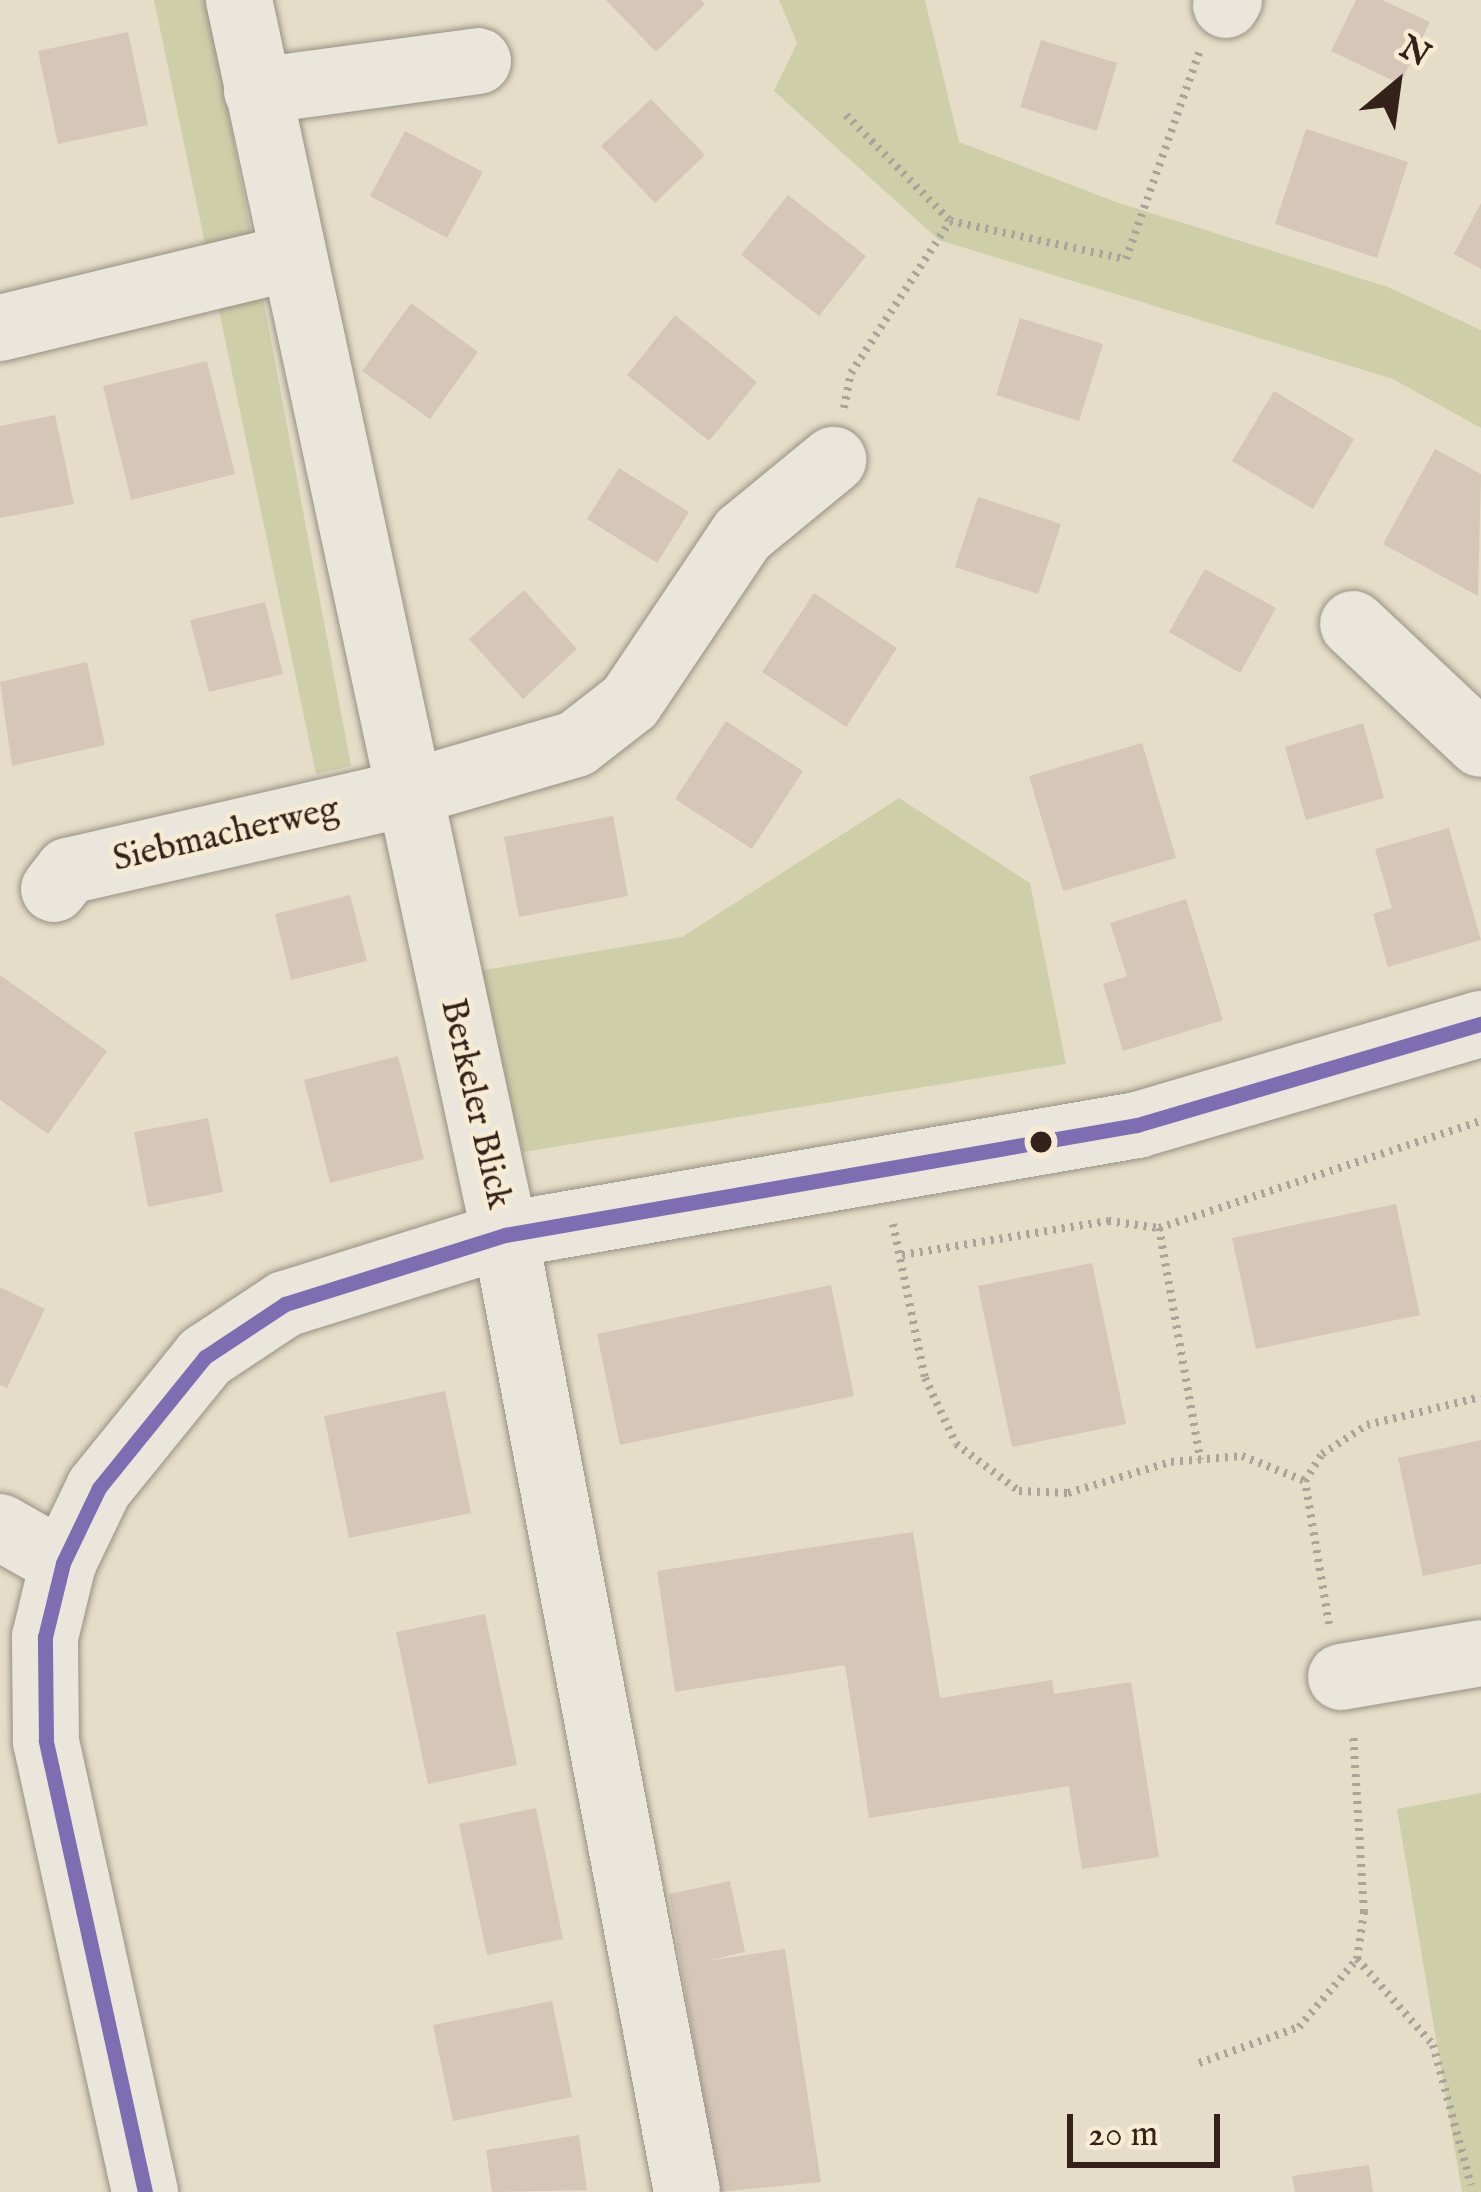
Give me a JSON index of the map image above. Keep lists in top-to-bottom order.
{
  "streets": {
    "street": ["Siebmacherweg", "Berkeler Blick"]
  },
  "crossings": [
    ["Siebmacherweg", "Berkeler Blick"]
  ],
  "scale_bar": "20 m",
  "north": "top right"
}
